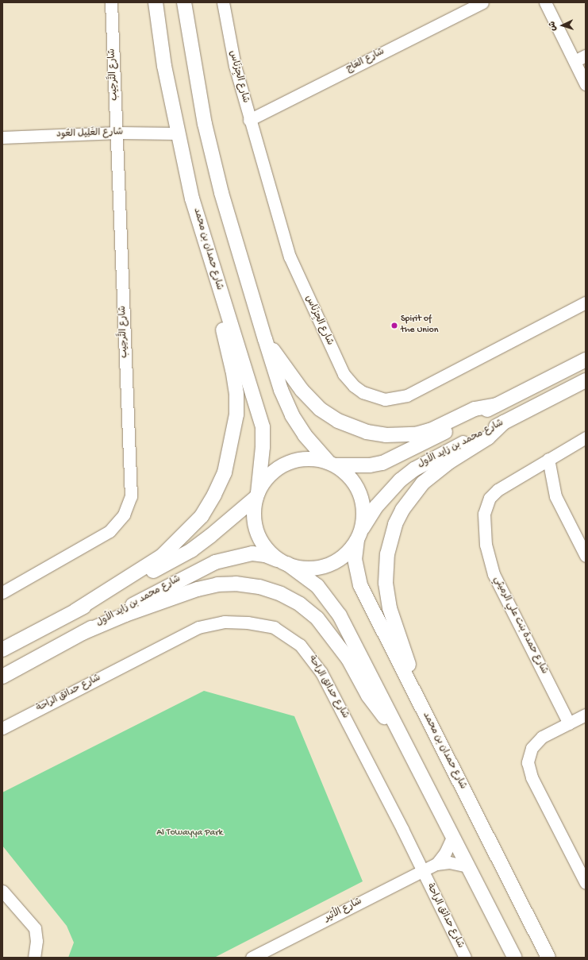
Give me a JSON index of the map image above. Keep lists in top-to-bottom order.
{
  "streets": {
    "main road": ["شارع حمدان بن محمد", "شارع محمد بن زايد الأول"],
    "street": [
      "شارع العَاج",
      "شارع التَّرحِيب",
      "شارع الجِرْنَاس",
      "شارع الغَلِيل العُود",
      "شارع حمدة بنت علي الرميثي",
      "شارع حدائق الراحة",
      "شارع الأثير"
    ]
  },
  "crossings": [
    ["شارع العَاج", "شارع الجِرْنَاس"],
    ["شارع التَّرحِيب", "شارع الغَلِيل العُود"],
    ["شارع الغَلِيل العُود", "شارع حمدان بن محمد"],
    ["شارع حمدان بن محمد", "شارع محمد بن زايد الأول"],
    ["شارع حدائق الراحة", "شارع الأثير"]
  ],
  "parks": ["Al Towayya Park"],
  "places": ["Spirit of the Union"],
  "north": "left"
}
